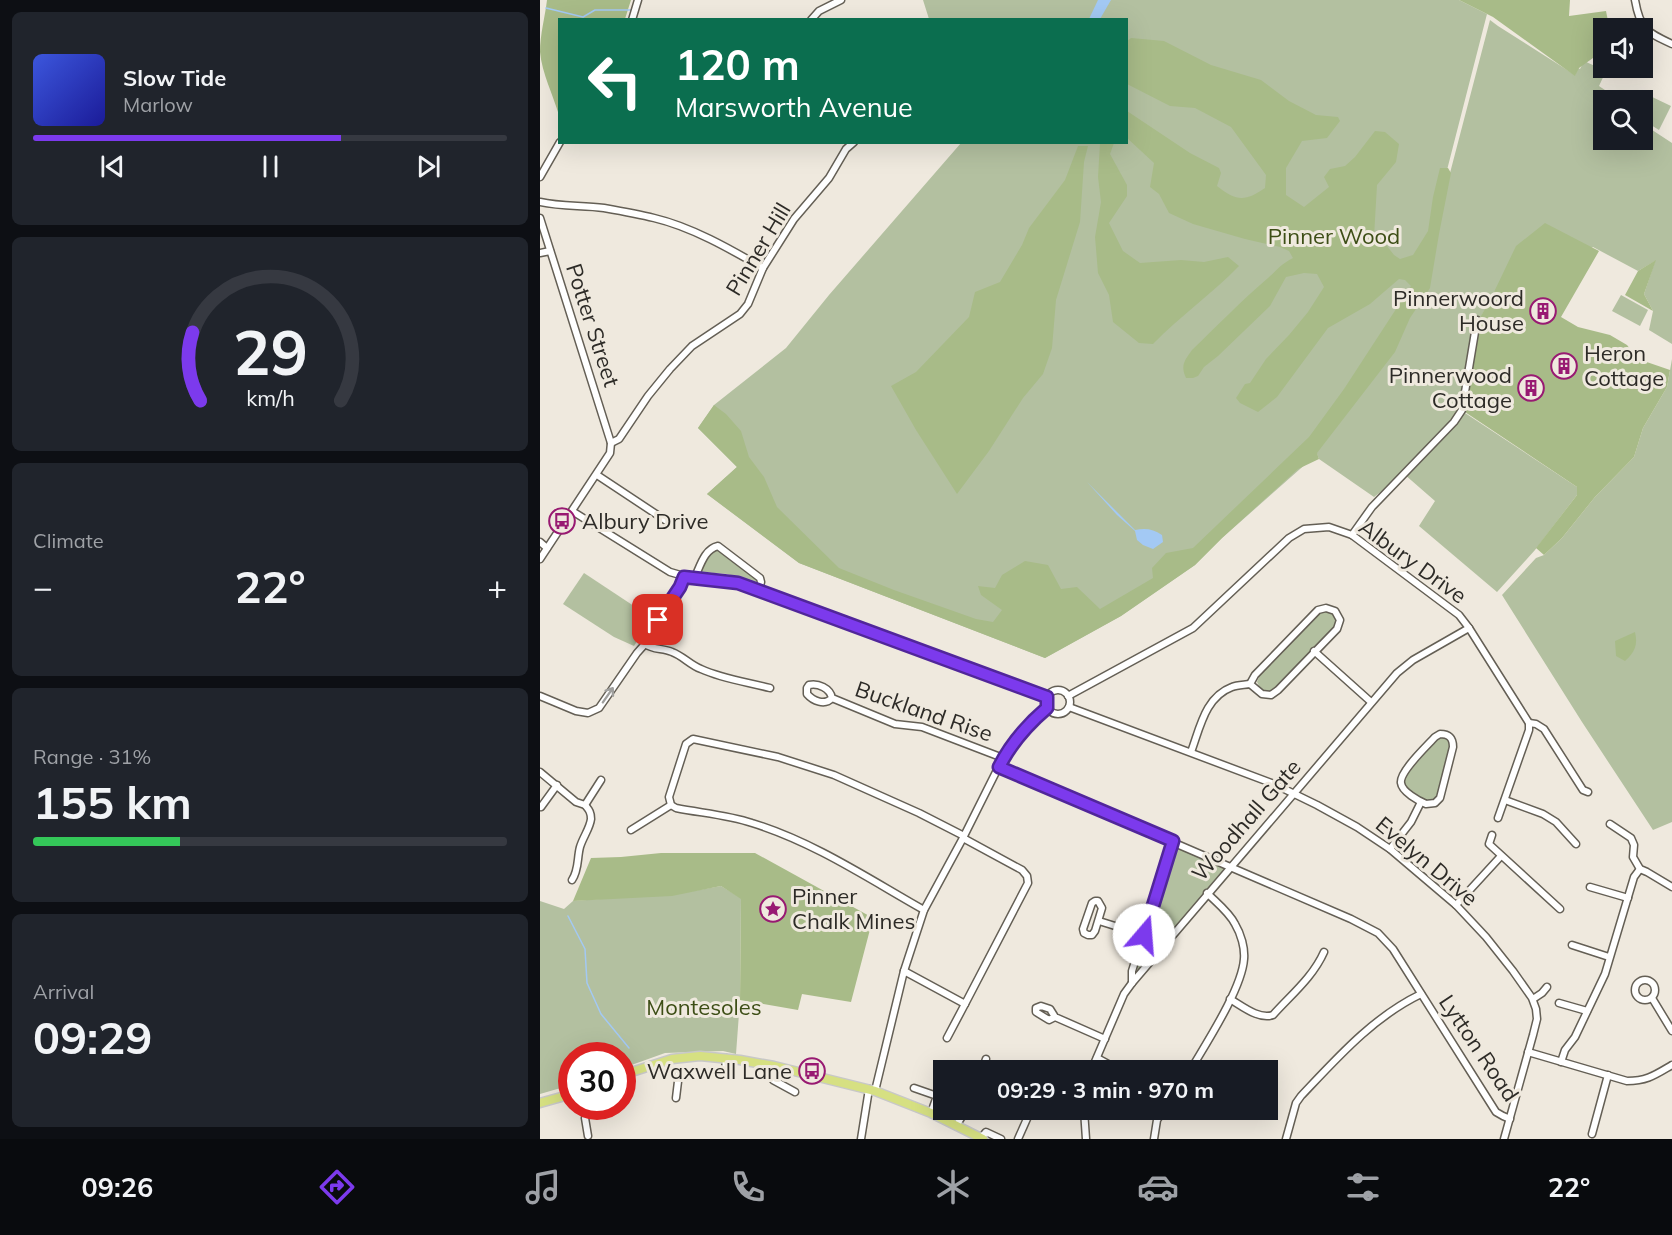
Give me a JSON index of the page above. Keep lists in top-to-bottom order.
{
  "streets": {
    "street": [
      "Pinner Hill",
      "Potter Street",
      "Albury Drive",
      "Buckland Rise",
      "Woodhall Gate",
      "Evelyn Drive",
      "Lytton Road"
    ]
  },
  "crossings": [
    ["Pinner Hill", "Potter Street"],
    ["Albury Drive", "Woodhall Gate"],
    ["Albury Drive", "Evelyn Drive"],
    ["Woodhall Gate", "Evelyn Drive"],
    ["Woodhall Gate", "Lytton Road"]
  ],
  "parks": ["Pinner Wood", "Montesoles"],
  "places": {
    "building": ["Pinnerwoord House", "Heron Cottage", "Pinnerwood Cottage"],
    "bus stop": ["Albury Drive", "Waxwell Lane"],
    "place": ["Pinner Chalk Mines"]
  },
  "page": {
    "turn": ["120 m", "Marsworth Avenue"],
    "song": ["Slow Tide", "Marlow"],
    "tile": [
      "Climate",
      ["Range · 31%", "155 km"],
      ["Arrival", "09:29"]
    ],
    "heat": ["−", "22°", "+"],
    "limit": "30",
    "trip": "09:29 · 3 min · 970 m",
    "tabs": ["09:26", "22°"],
    "gauge": ["29", "km/h"]
  }
}
